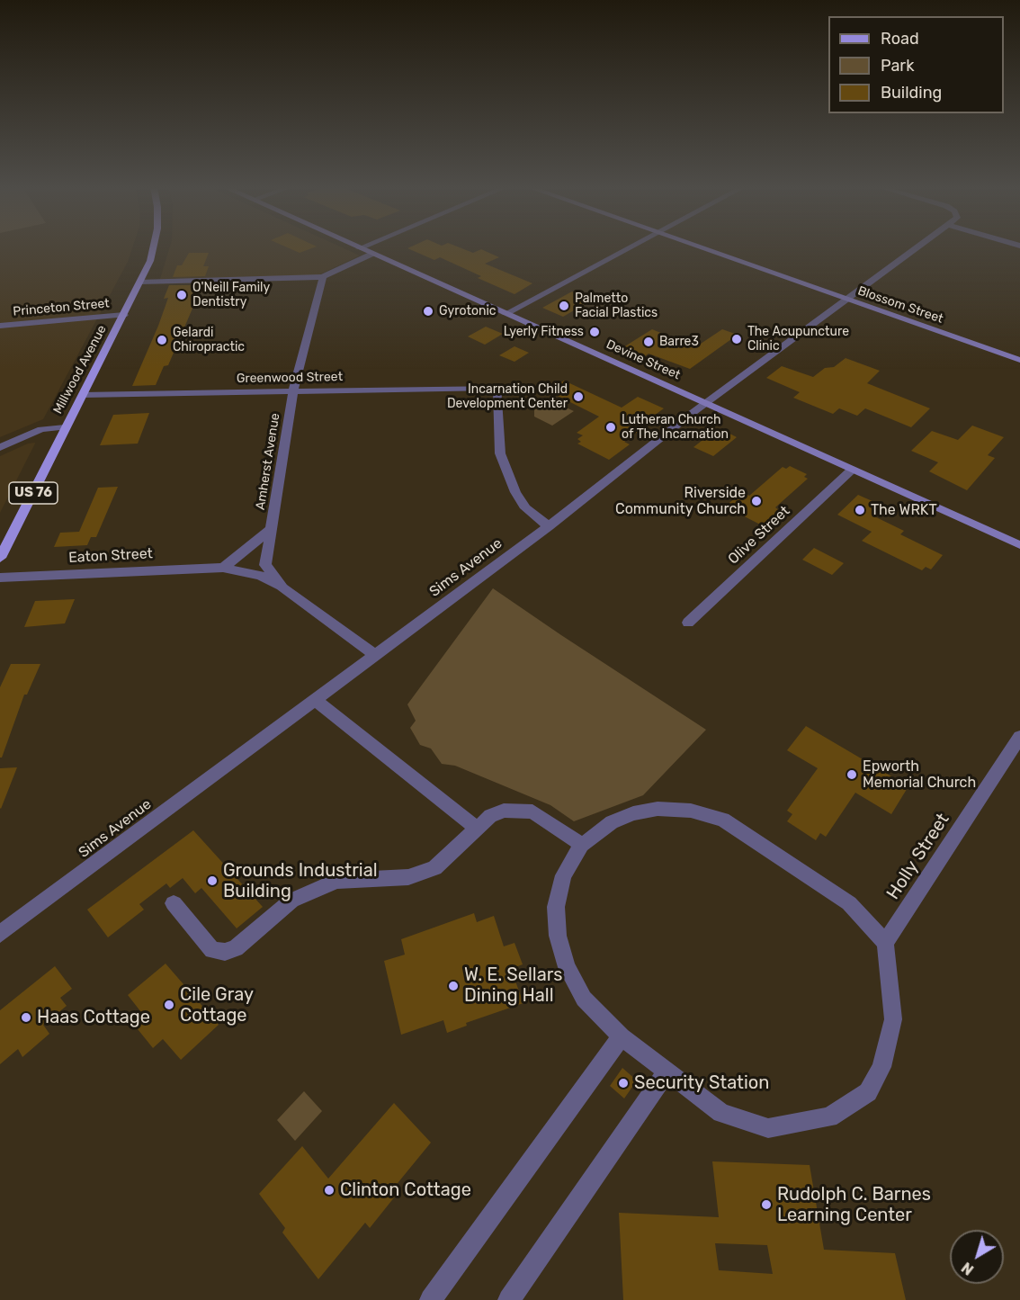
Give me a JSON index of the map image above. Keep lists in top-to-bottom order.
{
  "streets": {
    "main road": [
      "Blossom Street",
      "Devine Street",
      "Millwood Avenue",
      "US 76"
    ],
    "street": [
      "Princeton Street",
      "Greenwood Street",
      "Amherst Avenue",
      "Olive Street",
      "Eaton Street",
      "Sims Avenue",
      "Holly Street"
    ]
  },
  "crossings": [
    ["Blossom Street", "Sims Avenue"],
    ["Princeton Street", "Millwood Avenue"],
    ["Devine Street", "Olive Street"],
    ["Devine Street", "Sims Avenue"],
    ["Millwood Avenue", "Greenwood Street"],
    ["Greenwood Street", "Amherst Avenue"],
    ["Greenwood Street", "Sims Avenue"],
    ["Amherst Avenue", "Eaton Street"],
    ["Amherst Avenue", "Sims Avenue"]
  ],
  "places": [
    "O'Neill Family Dentistry",
    "Palmetto Facial Plastics",
    "Gyrotonic",
    "Lyerly Fitness",
    "The Acupuncture Clinic",
    "Gelardi Chiropractic",
    "Barre3",
    "Incarnation Child Development Center",
    "Lutheran Church of The Incarnation",
    "Riverside Community Church",
    "The WRKT",
    "Epworth Memorial Church",
    "Grounds Industrial Building",
    "W. E. Sellars Dining Hall",
    "Cile Gray Cottage",
    "Haas Cottage",
    "Security Station",
    "Clinton Cottage",
    "Rudolph C. Barnes Learning Center"
  ],
  "legend": ["Road", "Park", "Building"],
  "north": "bottom left"
}
